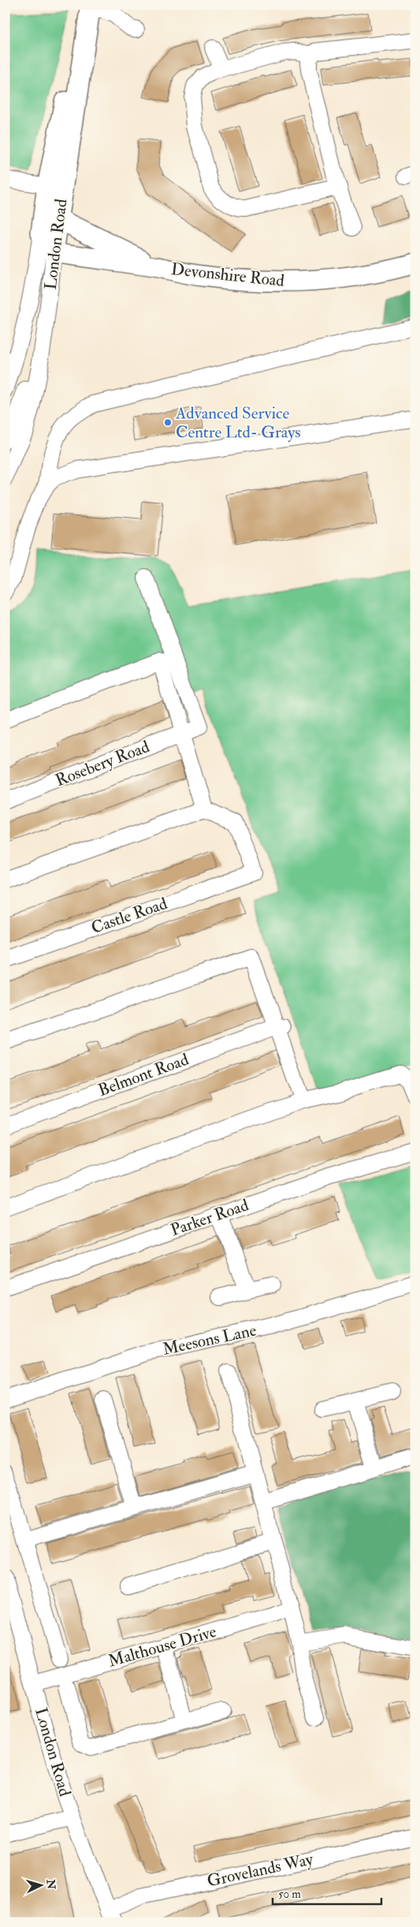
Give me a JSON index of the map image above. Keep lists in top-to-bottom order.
{
  "streets": {
    "main road": ["London Road", "Devonshire Road"],
    "street": [
      "Rosebery Road",
      "Castle Road",
      "Belmont Road",
      "Parker Road",
      "Meesons Lane",
      "Malthouse Drive",
      "Grovelands Way"
    ]
  },
  "crossings": [
    ["London Road", "Devonshire Road"],
    ["London Road", "Malthouse Drive"],
    ["London Road", "Grovelands Way"]
  ],
  "places": ["Advanced Service Centre Ltd- Grays"],
  "scale_bar": "50 m",
  "north": "right"
}
